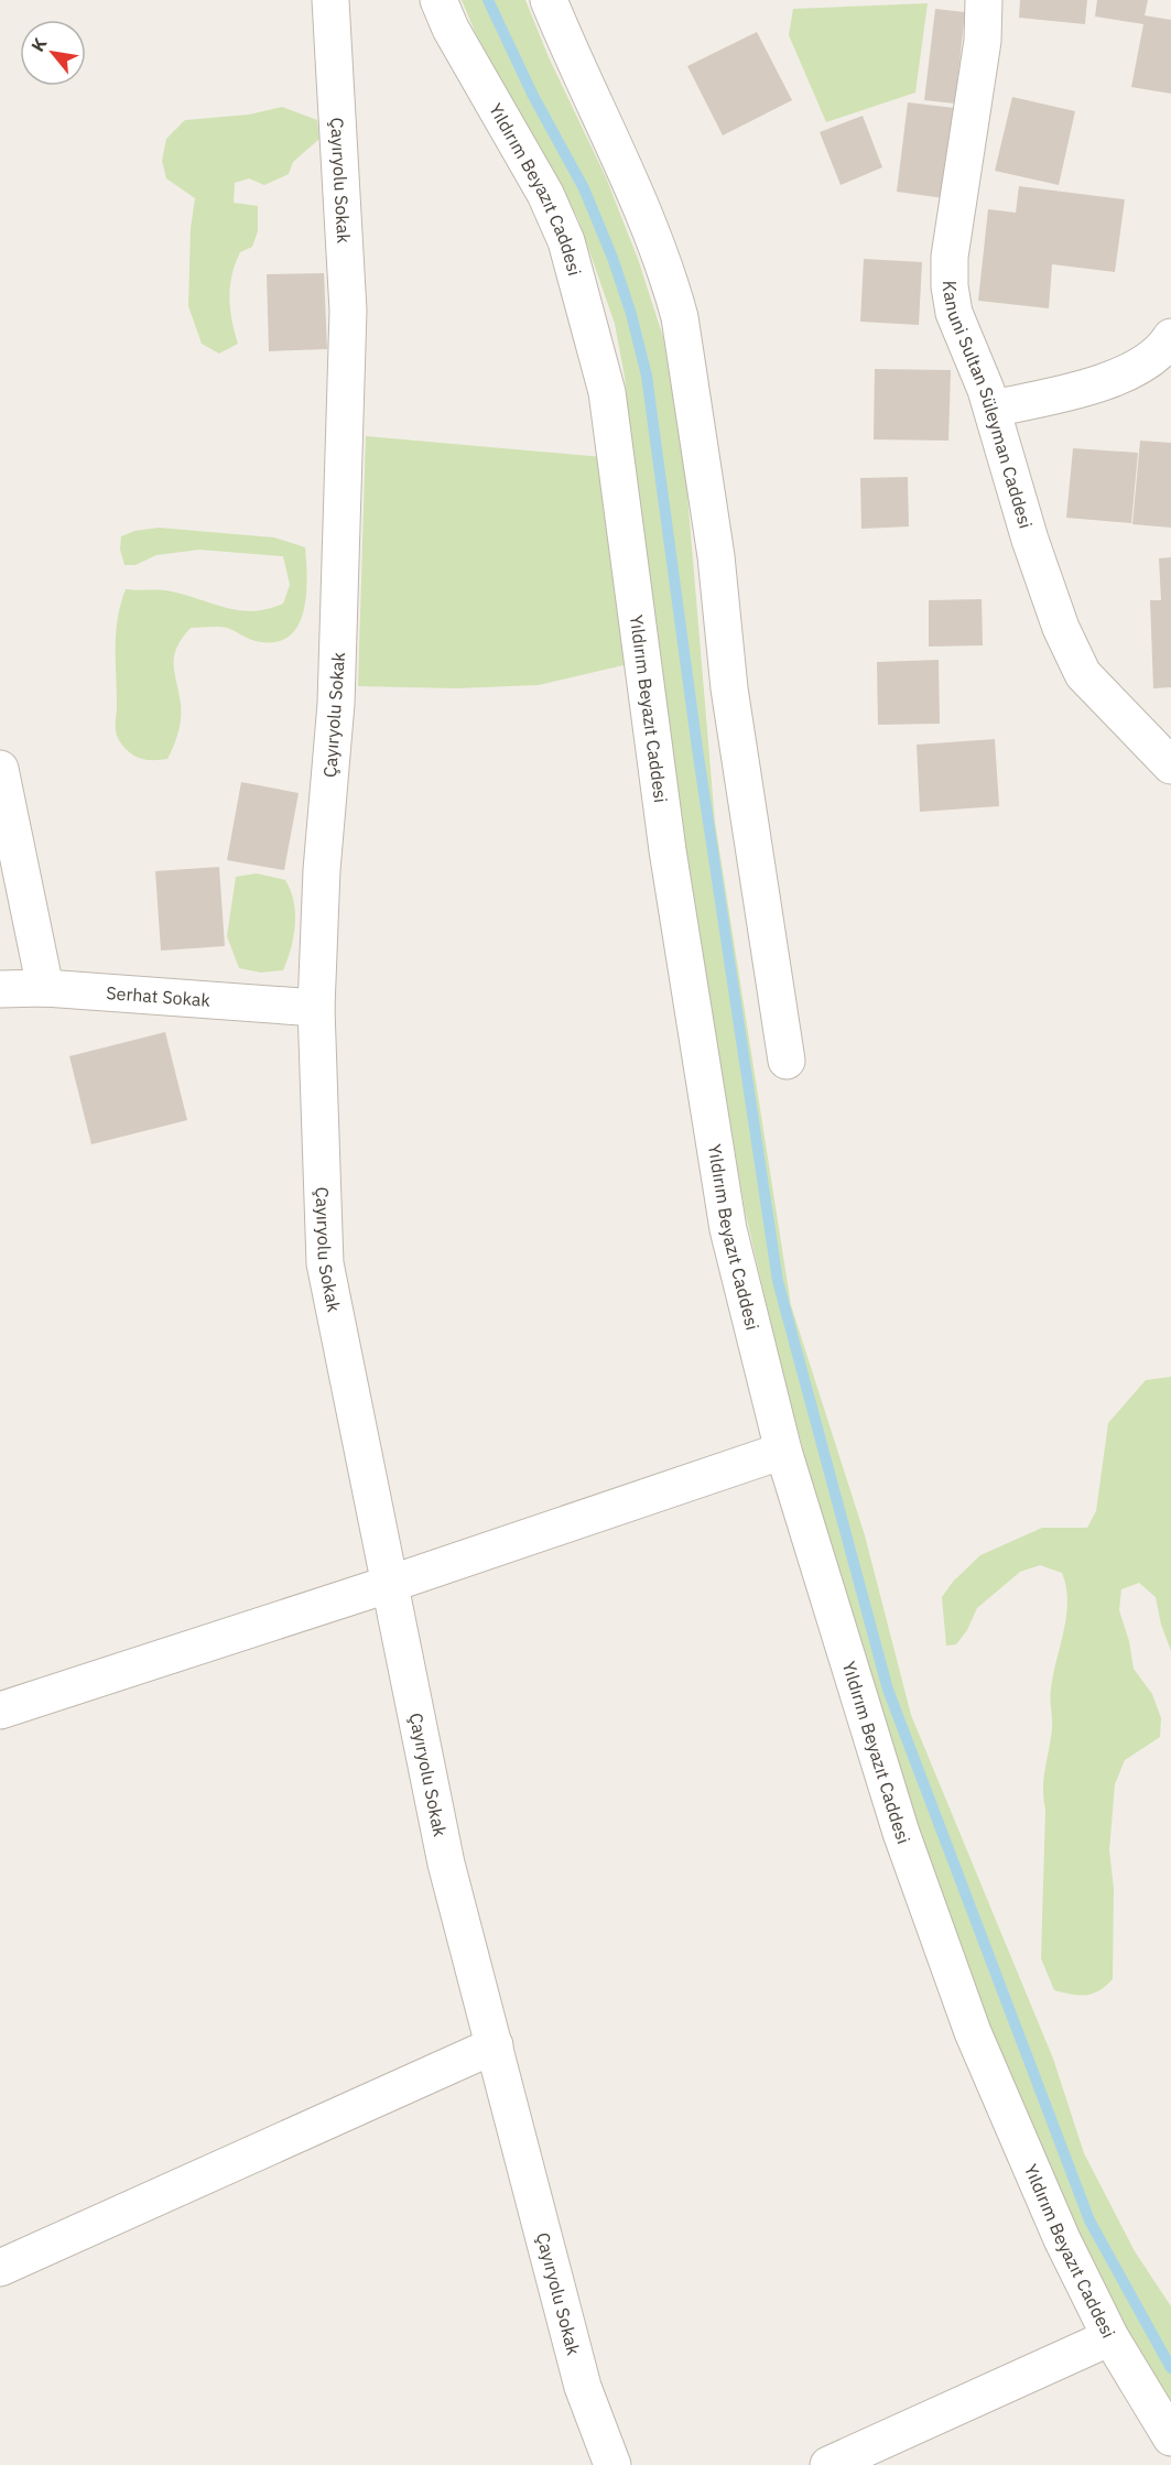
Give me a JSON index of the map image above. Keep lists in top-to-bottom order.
{
  "streets": {
    "street": [
      "Çayıryolu Sokak",
      "Yıldırım Beyazıt Caddesi",
      "Kanuni Sultan Süleyman Caddesi",
      "Serhat Sokak"
    ]
  },
  "crossings": [
    ["Çayıryolu Sokak", "Serhat Sokak"]
  ],
  "north": "top left"
}
